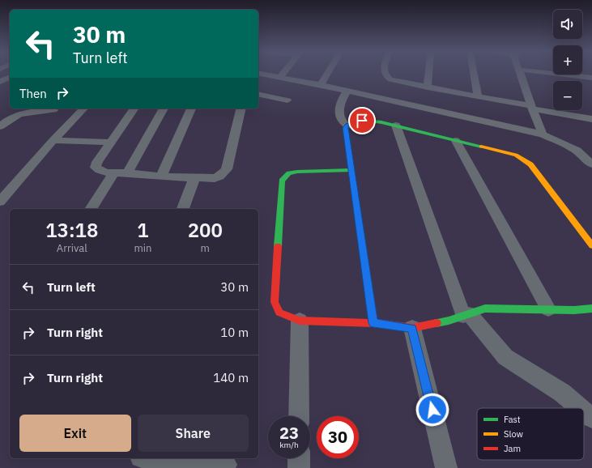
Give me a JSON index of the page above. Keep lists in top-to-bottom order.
{
  "legend": ["Fast", "Slow", "Jam"],
  "page": {
    "map_buttons": ["+", "−"],
    "turn": ["30 m", "Turn left"],
    "then": "Then",
    "eta": [
      "13:18",
      "Arrival",
      "1",
      "min",
      "200",
      "m"
    ],
    "list": [
      {
        "name": "Turn left",
        "value": "30 m"
      },
      {
        "name": "Turn right",
        "value": "10 m"
      },
      {
        "name": "Turn right",
        "value": "140 m"
      }
    ],
    "buttons": ["Exit", "Share"],
    "speed": "23 km/h",
    "limit": "30"
  }
}
